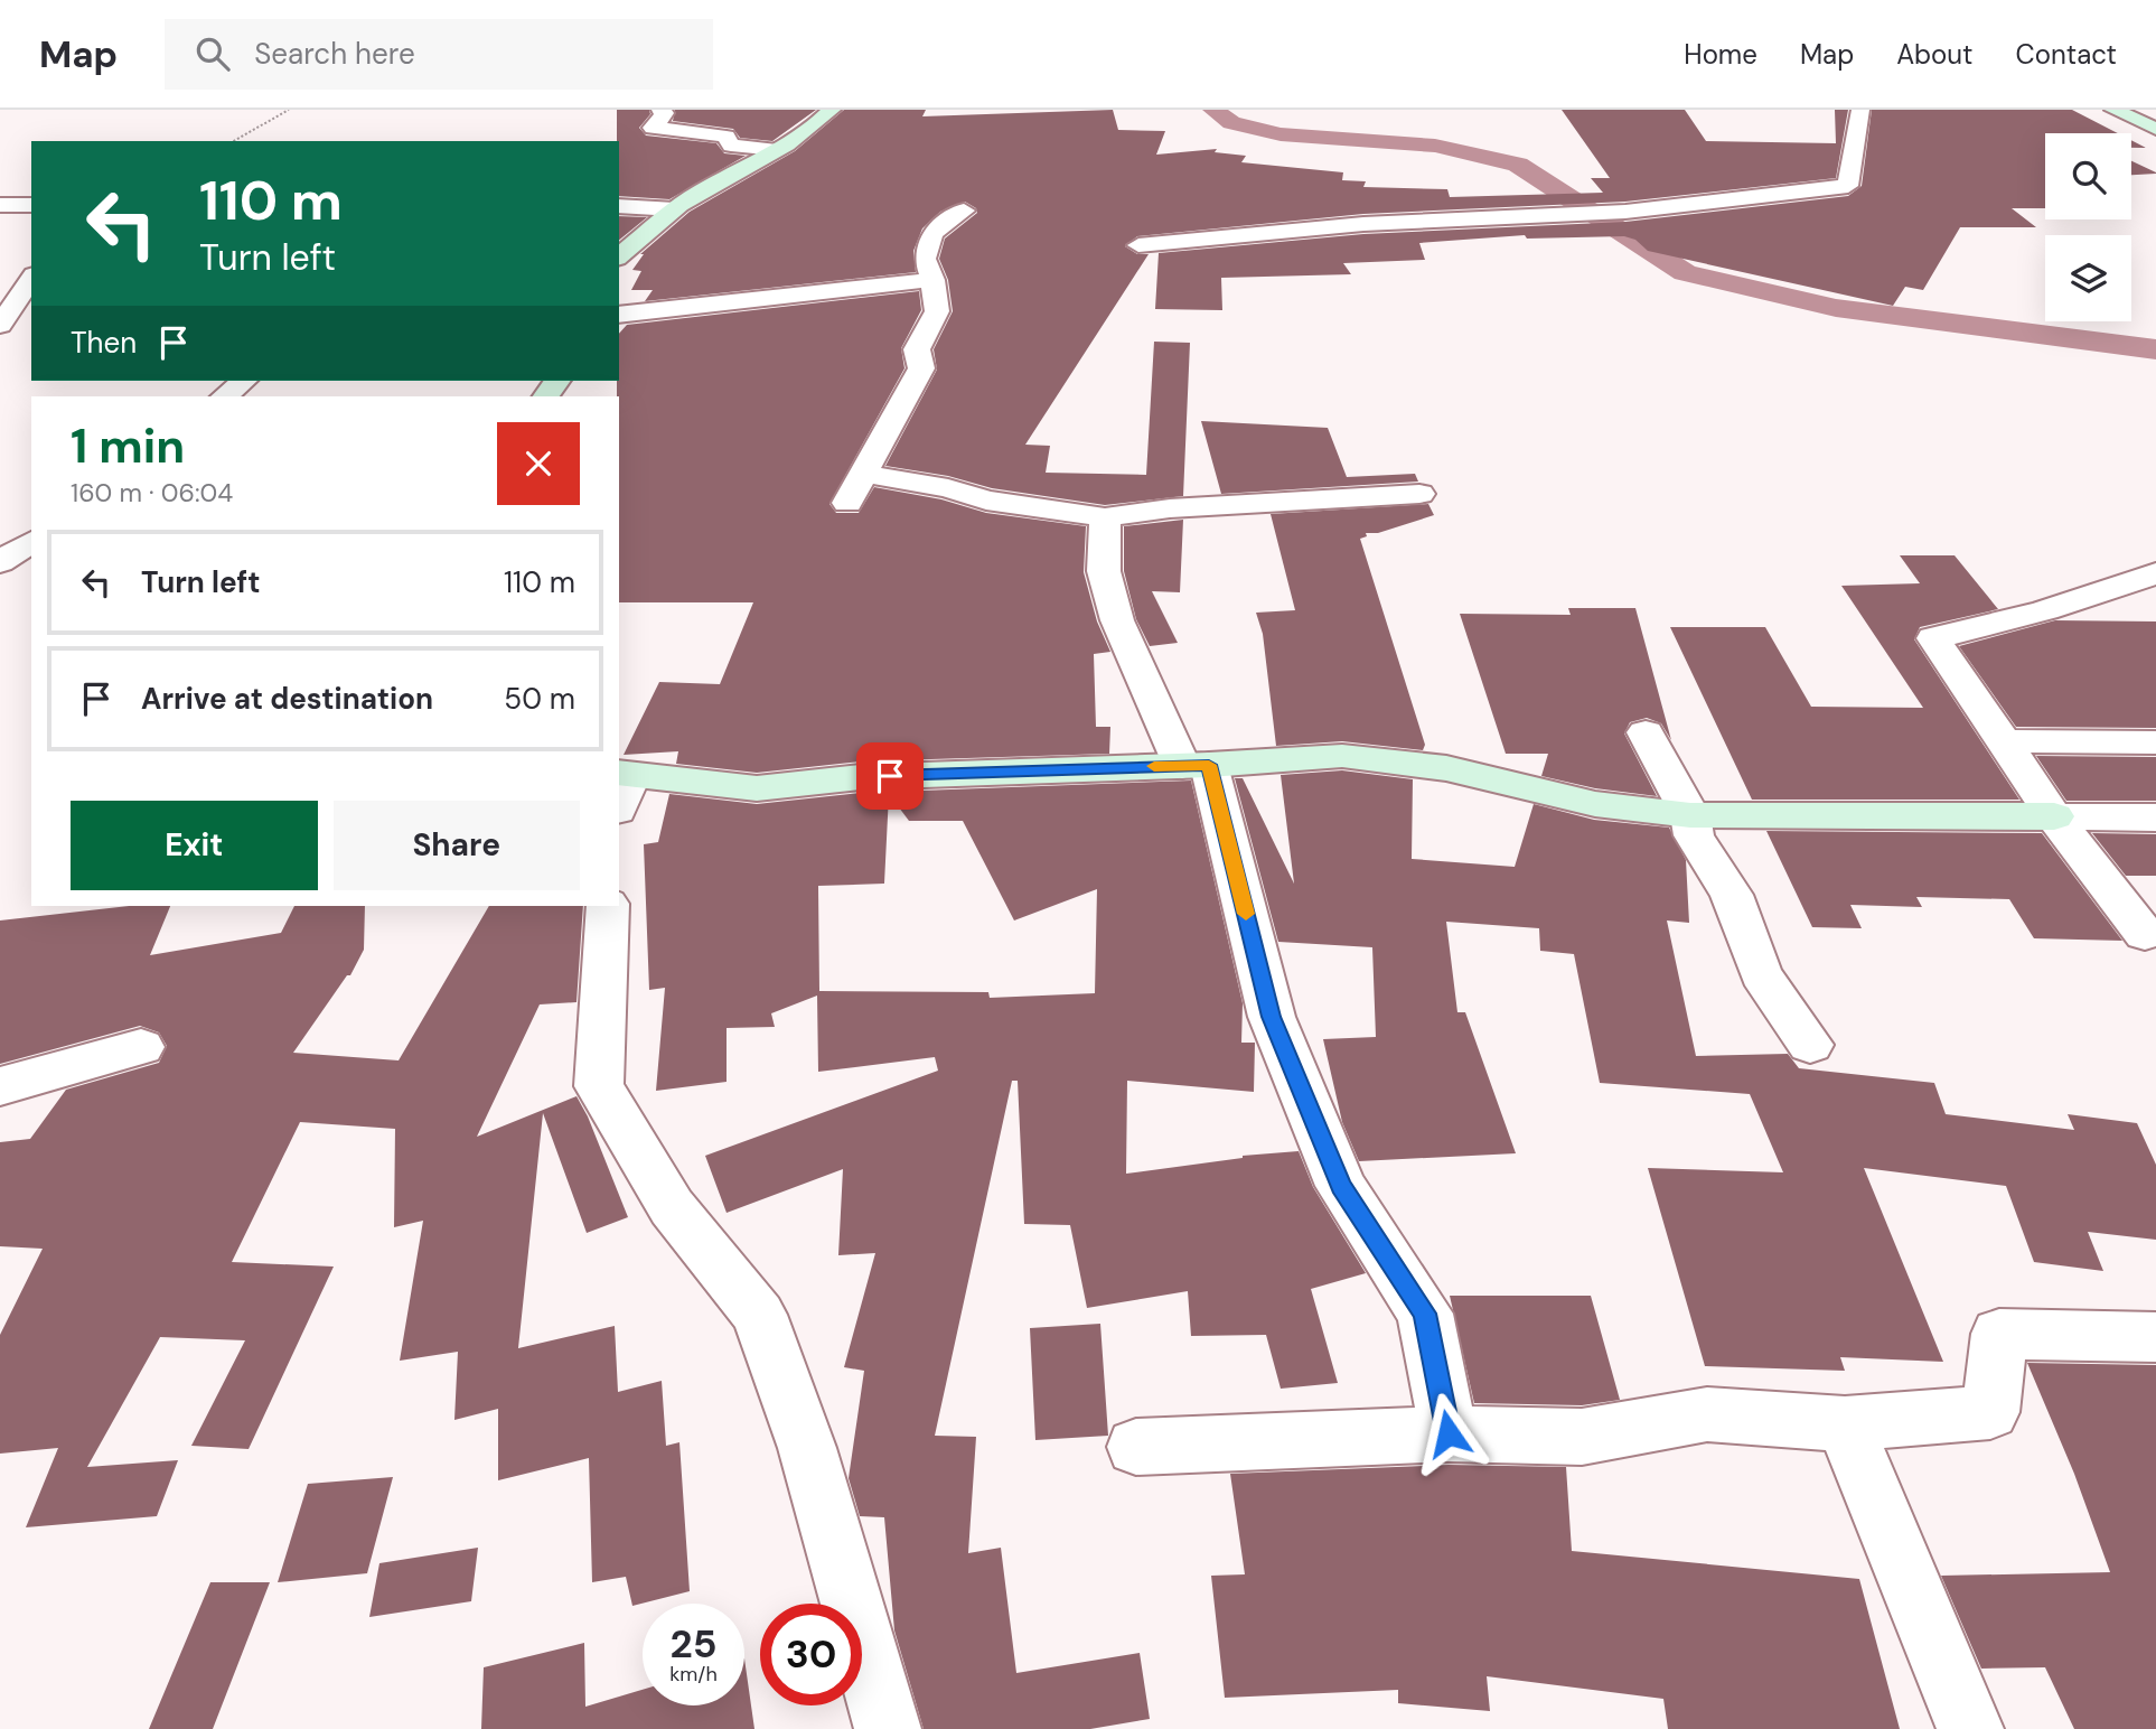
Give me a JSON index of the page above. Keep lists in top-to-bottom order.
{
  "page": {
    "header": "Map",
    "search": "Search here",
    "nav": [
      "Home",
      "Map",
      "About",
      "Contact"
    ],
    "turn": ["110 m", "Turn left"],
    "then": "Then",
    "heading": ["1 min", "160 m · 06:04"],
    "list": [
      {
        "name": "Turn left",
        "value": "110 m"
      },
      {
        "name": "Arrive at destination",
        "value": "50 m"
      }
    ],
    "buttons": ["Exit", "Share"],
    "speed": "25 km/h",
    "limit": "30"
  }
}
